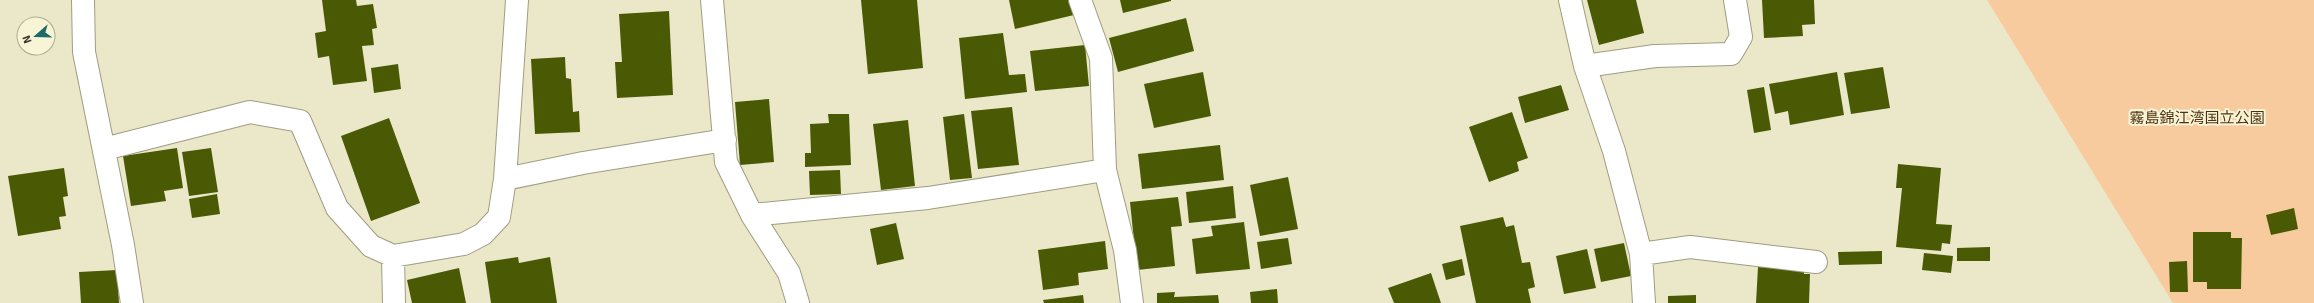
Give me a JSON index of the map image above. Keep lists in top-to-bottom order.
{
  "parks": ["霧島錦江湾国立公園"],
  "north": "left"
}
